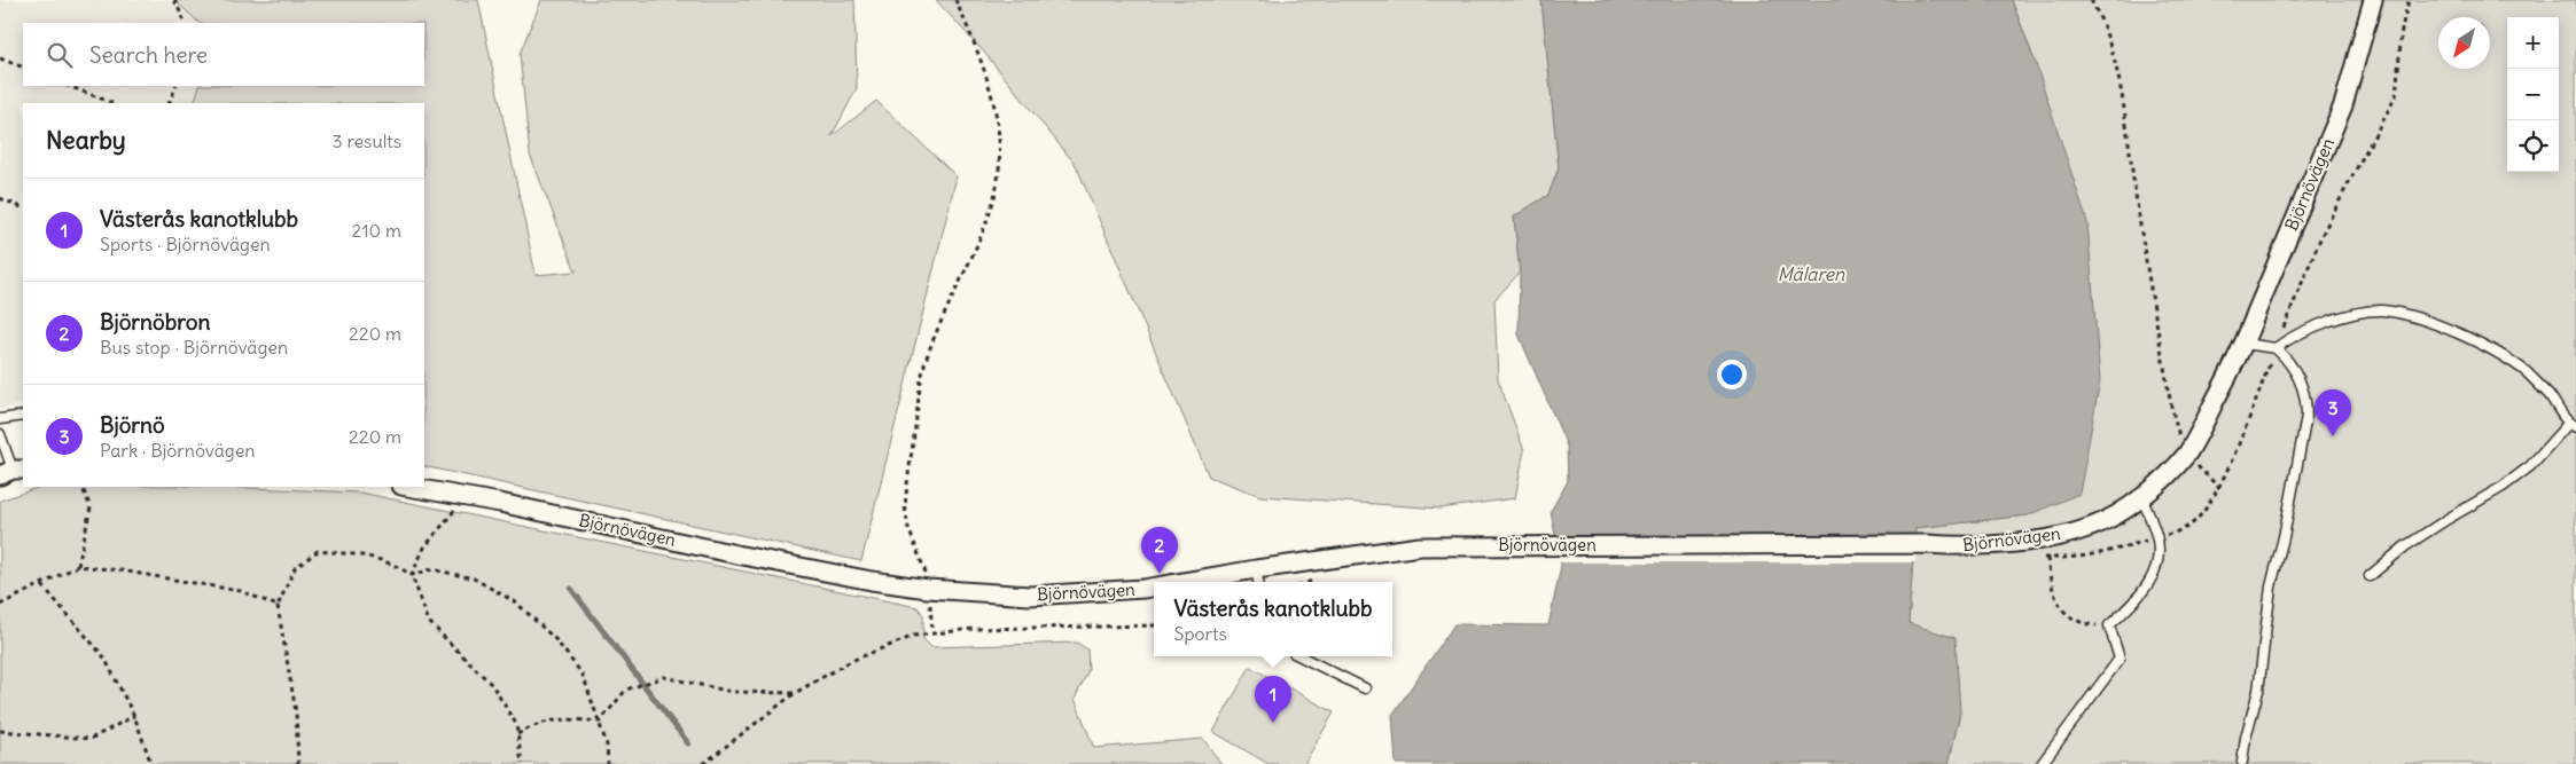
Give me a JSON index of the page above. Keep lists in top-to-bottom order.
{
  "streets": {
    "street": ["Björnövägen"]
  },
  "water": ["Mälaren"],
  "north": "bottom left",
  "page": {
    "map_buttons": ["+", "−"],
    "search": "Search here",
    "heading": ["Nearby", "3 results"],
    "list": [
      {
        "mark": "1",
        "name": "Västerås kanotklubb",
        "note": "Sports · Björnövägen",
        "value": "210 m"
      },
      {
        "mark": "2",
        "name": "Björnöbron",
        "note": "Bus stop · Björnövägen",
        "value": "220 m"
      },
      {
        "mark": "3",
        "name": "Björnö",
        "note": "Park · Björnövägen",
        "value": "220 m"
      }
    ],
    "pins": ["3", "2", "1"],
    "popup": ["Västerås kanotklubb", "Sports"]
  }
}
